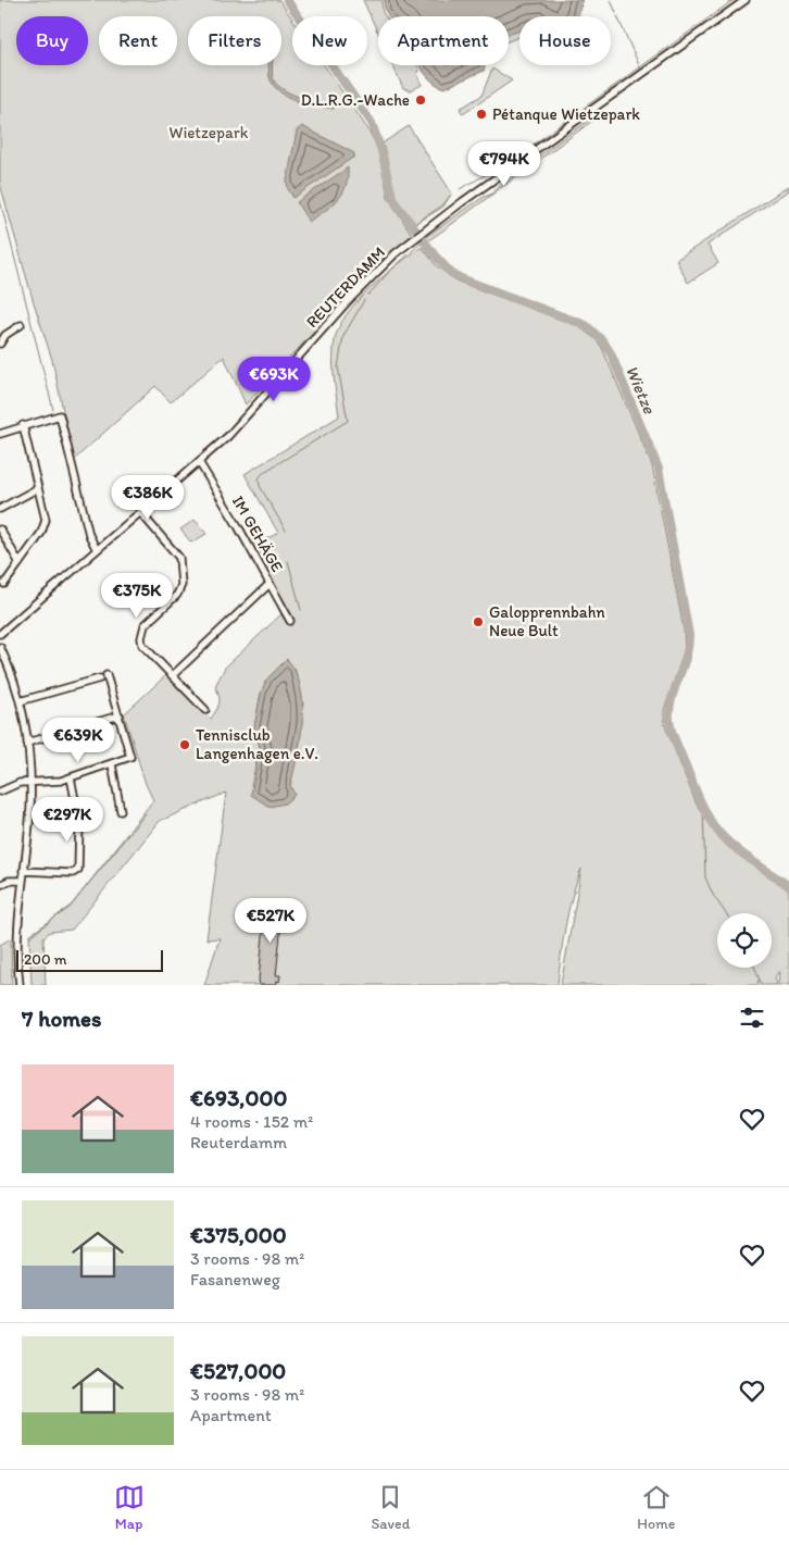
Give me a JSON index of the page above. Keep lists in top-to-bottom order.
{
  "streets": {
    "street": ["REUTERDAMM", "IM GEHÄGE"]
  },
  "crossings": [
    ["REUTERDAMM", "IM GEHÄGE"]
  ],
  "water": ["Wietze"],
  "parks": ["Wietzepark"],
  "places": [
    "D.L.R.G.-Wache",
    "Pétanque Wietzepark",
    "Galopprennbahn Neue Bult",
    "Tennisclub Langenhagen e.V."
  ],
  "scale_bar": "200 m",
  "page": {
    "chip": [
      "Buy",
      "Rent",
      "Filters",
      "New",
      "Apartment",
      "House"
    ],
    "price": [
      "€794K",
      "€693K",
      "€386K",
      "€375K",
      "€639K",
      "€297K",
      "€527K"
    ],
    "scale": "200 m",
    "heading": "7 homes",
    "list": [
      {
        "name": "€693,000",
        "note": "4 rooms · 152 m² · Reuterdamm"
      },
      {
        "name": "€375,000",
        "note": "3 rooms · 98 m² · Fasanenweg"
      },
      {
        "name": "€527,000",
        "note": "3 rooms · 98 m² · Apartment"
      }
    ],
    "tabs": ["Map", "Saved", "Home"]
  }
}
